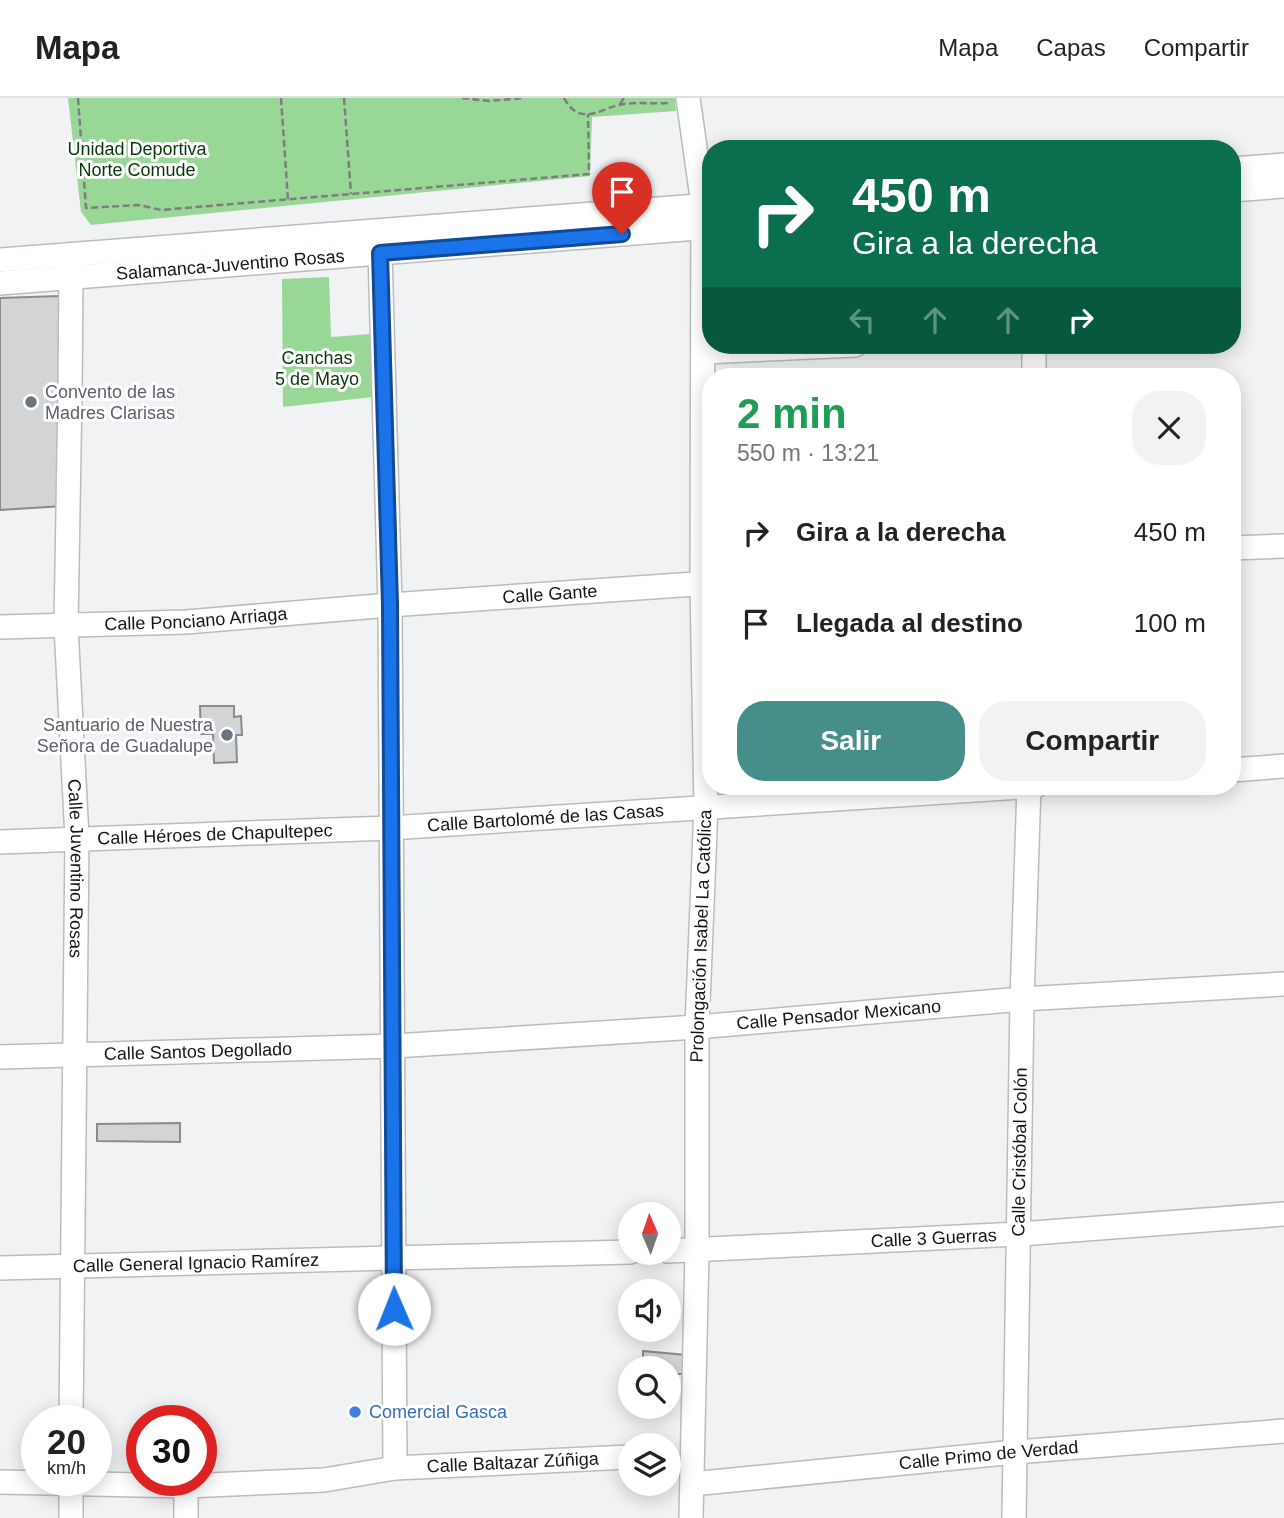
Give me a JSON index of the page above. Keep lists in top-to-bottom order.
{
  "streets": {
    "street": [
      "Salamanca-Juventino Rosas",
      "Calle Gante",
      "Calle Ponciano Arriaga",
      "Calle Bartolomé de las Casas",
      "Calle Héroes de Chapultepec",
      "Calle Juventino Rosas",
      "Prolongación Isabel La Católica",
      "Calle Pensador Mexicano",
      "Calle Santos Degollado",
      "Calle Cristóbal Colón",
      "Calle 3 Guerras",
      "Calle General Ignacio Ramírez",
      "Calle Primo de Verdad",
      "Calle Baltazar Zúñiga"
    ]
  },
  "crossings": [
    ["Salamanca-Juventino Rosas", "Calle Juventino Rosas"],
    ["Calle Gante", "Calle Ponciano Arriaga"],
    ["Calle Ponciano Arriaga", "Calle Juventino Rosas"],
    ["Calle Bartolomé de las Casas", "Calle Héroes de Chapultepec"],
    ["Calle Bartolomé de las Casas", "Prolongación Isabel La Católica"],
    ["Calle Héroes de Chapultepec", "Calle Juventino Rosas"],
    ["Calle Juventino Rosas", "Calle Santos Degollado"],
    ["Calle Juventino Rosas", "Calle General Ignacio Ramírez"],
    ["Prolongación Isabel La Católica", "Calle Pensador Mexicano"],
    ["Prolongación Isabel La Católica", "Calle 3 Guerras"],
    ["Prolongación Isabel La Católica", "Calle Primo de Verdad"],
    ["Calle Pensador Mexicano", "Calle Santos Degollado"],
    ["Calle Pensador Mexicano", "Calle Cristóbal Colón"],
    ["Calle Cristóbal Colón", "Calle 3 Guerras"],
    ["Calle Cristóbal Colón", "Calle Primo de Verdad"]
  ],
  "parks": ["Unidad Deportiva Norte Comude", "Canchas 5 de Mayo"],
  "places": ["Convento de las Madres Clarisas", "Santuario de Nuestra Señora de Guadalupe", "Comercial Gasca"],
  "north": "top",
  "page": {
    "header": "Mapa",
    "nav": ["Mapa", "Capas", "Compartir"],
    "turn": ["450 m", "Gira a la derecha"],
    "heading": ["2 min", "550 m · 13:21"],
    "list": [
      {
        "name": "Gira a la derecha",
        "value": "450 m"
      },
      {
        "name": "Llegada al destino",
        "value": "100 m"
      }
    ],
    "buttons": ["Salir", "Compartir"],
    "speed": "20 km/h",
    "limit": "30"
  }
}
